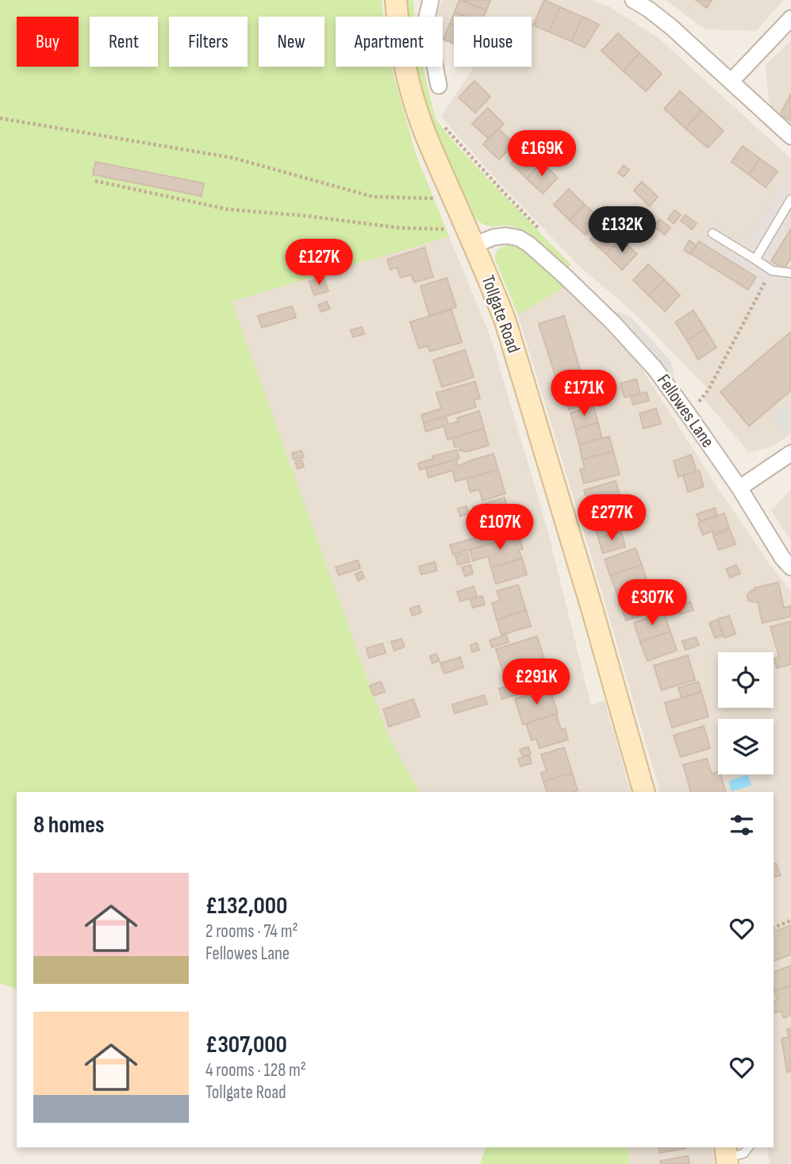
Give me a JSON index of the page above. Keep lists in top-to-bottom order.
{
  "streets": {
    "street": ["Tollgate Road", "Fellowes Lane"]
  },
  "crossings": [
    ["Tollgate Road", "Fellowes Lane"]
  ],
  "page": {
    "chip": [
      "Buy",
      "Rent",
      "Filters",
      "New",
      "Apartment",
      "House"
    ],
    "price": [
      "£169K",
      "£132K",
      "£127K",
      "£171K",
      "£277K",
      "£107K",
      "£307K",
      "£291K"
    ],
    "heading": "8 homes",
    "list": [
      {
        "name": "£132,000",
        "note": "2 rooms · 74 m² · Fellowes Lane"
      },
      {
        "name": "£307,000",
        "note": "4 rooms · 128 m² · Tollgate Road"
      }
    ]
  }
}
